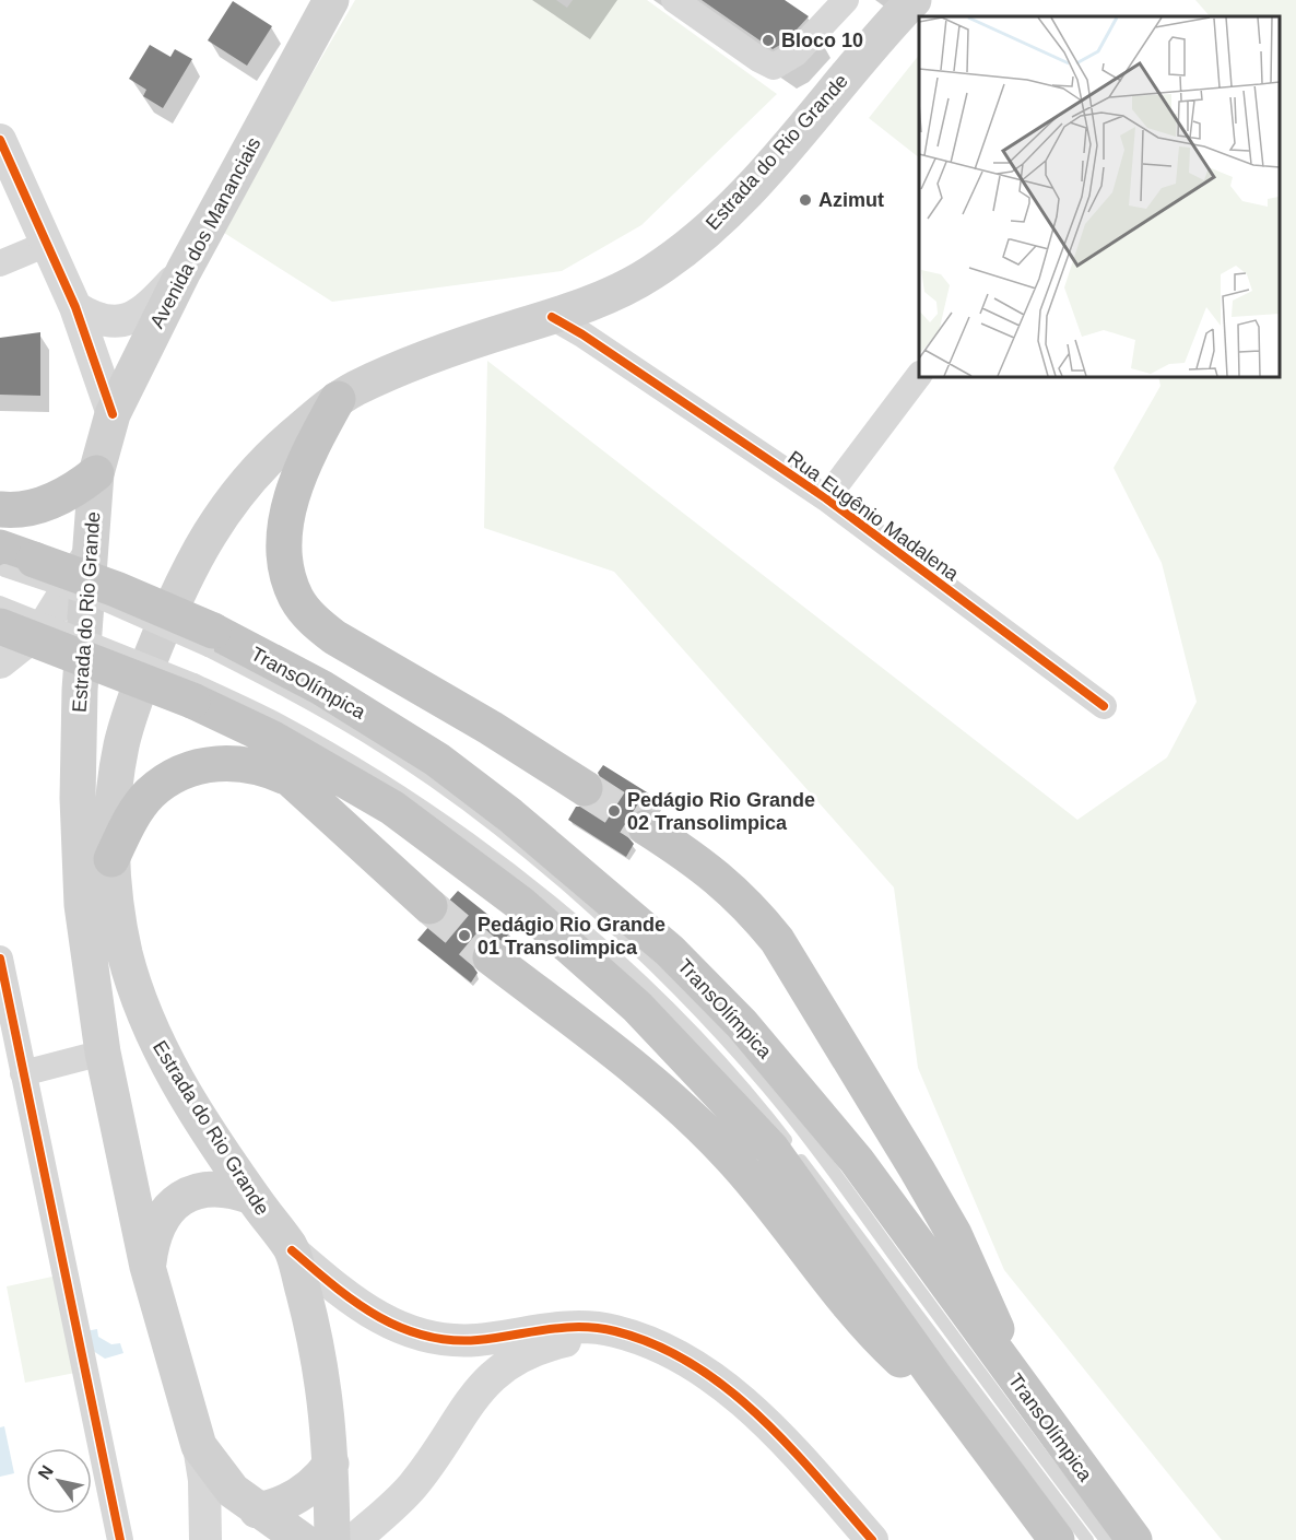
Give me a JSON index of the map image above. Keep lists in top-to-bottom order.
{
  "streets": {
    "highway": ["TransOlímpica"],
    "main road": ["Estrada do Rio Grande", "Avenida dos Mananciais"],
    "street": ["Rua Eugênio Madalena"]
  },
  "crossings": [
    ["Estrada do Rio Grande", "Avenida dos Mananciais"],
    ["Estrada do Rio Grande", "Rua Eugênio Madalena"]
  ],
  "places": [
    "Bloco 10",
    "Azimut",
    "Pedágio Rio Grande 02 Transolimpica",
    "Pedágio Rio Grande 01 Transolimpica"
  ],
  "north": "top left"
}
